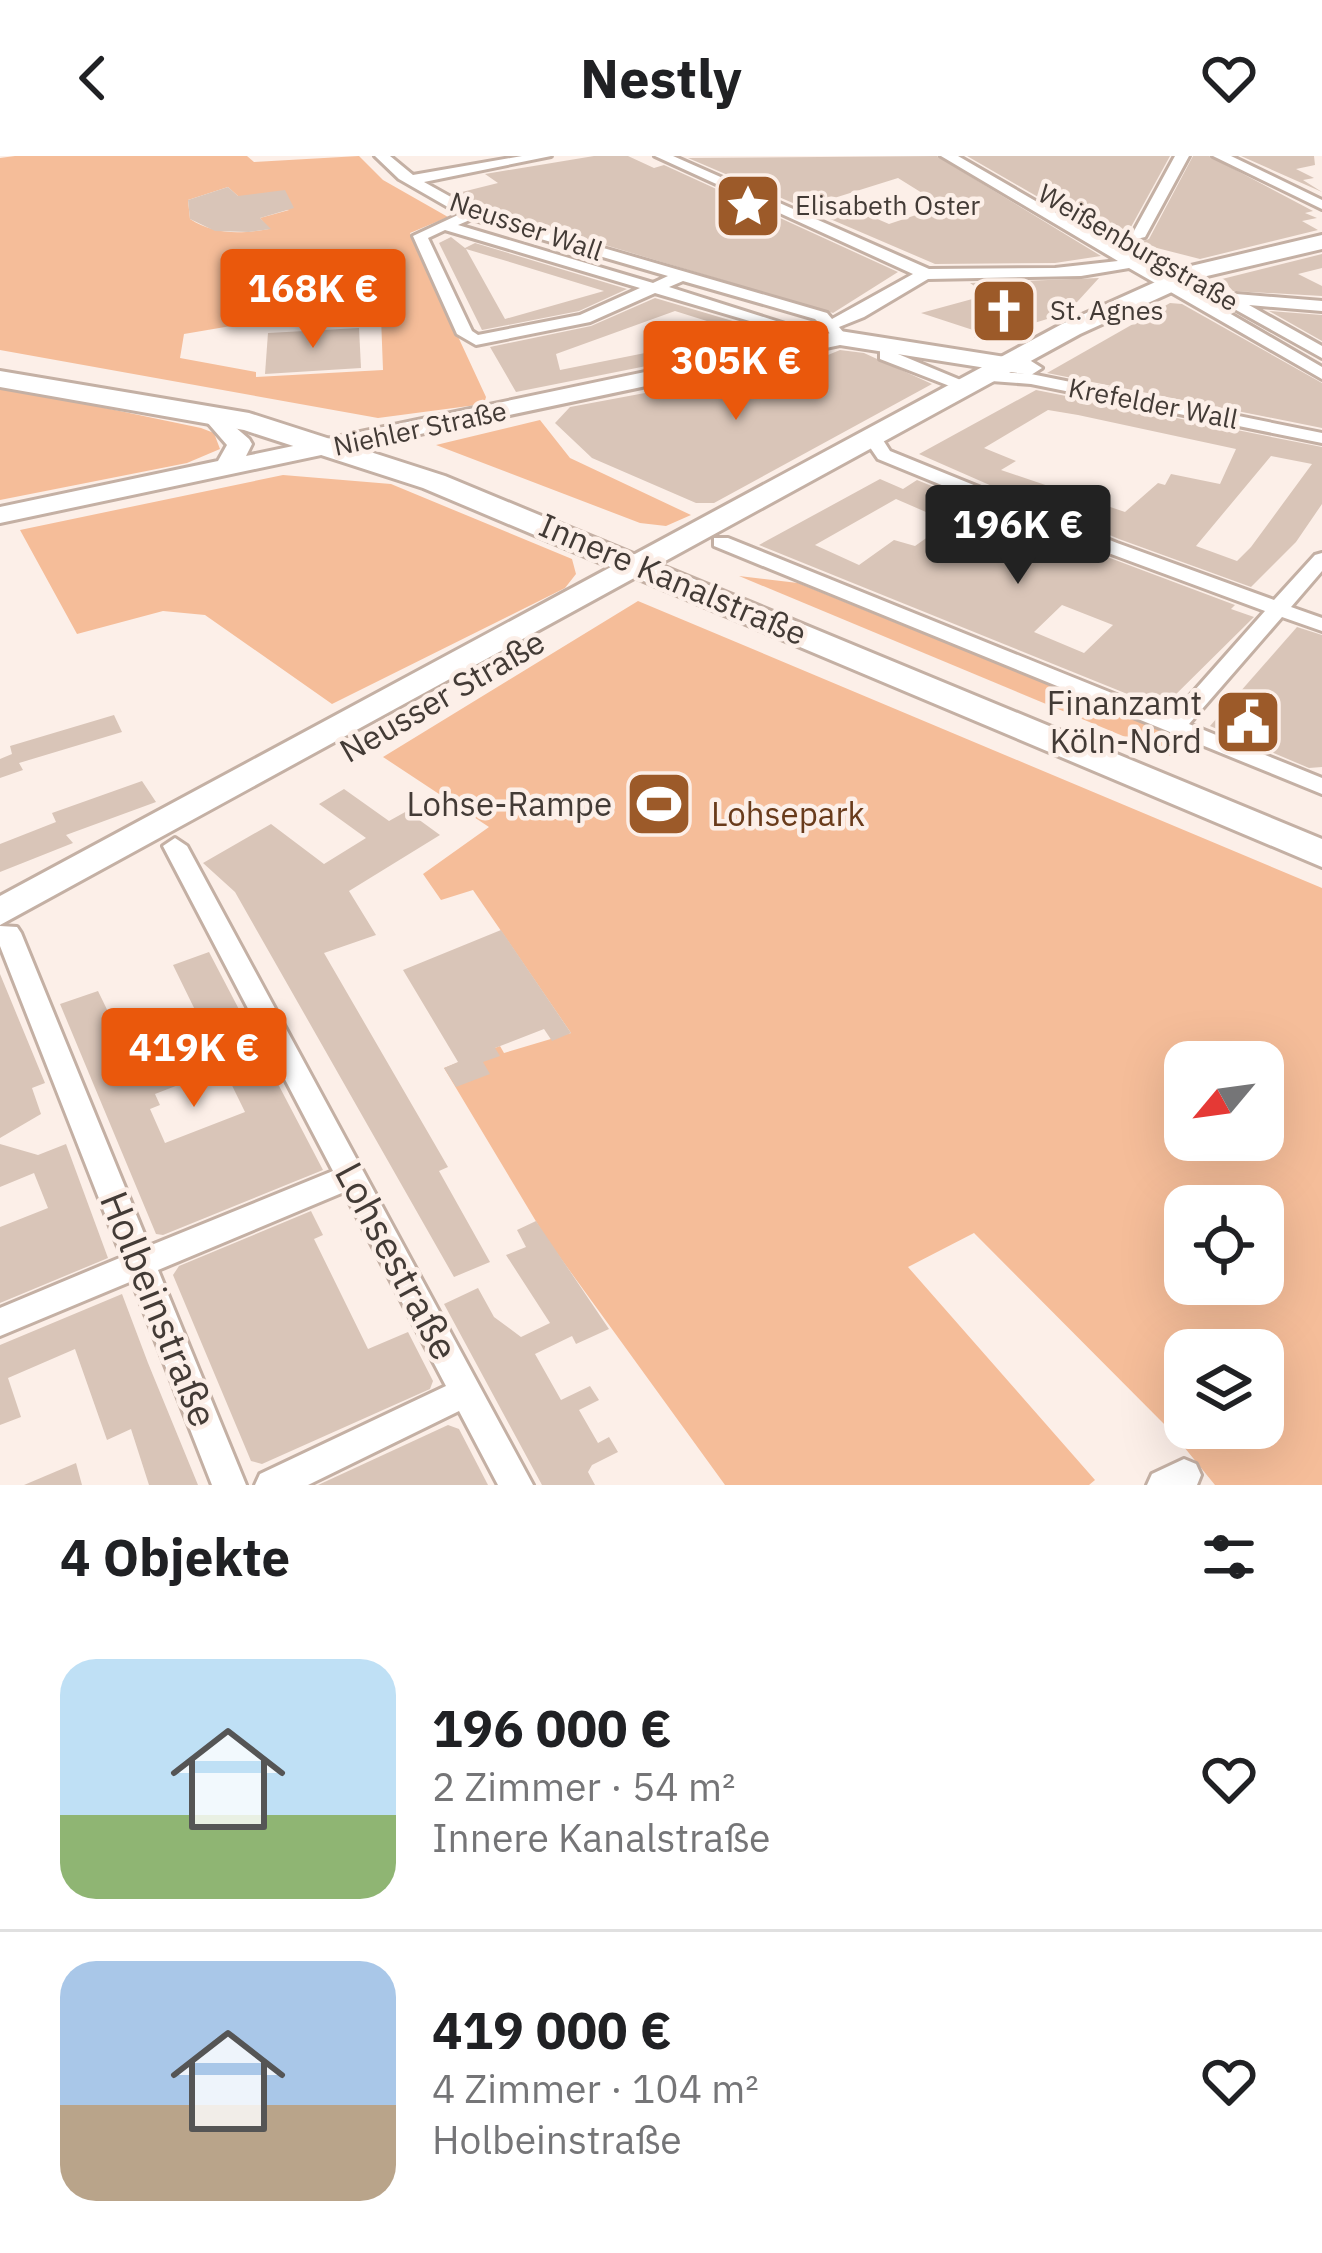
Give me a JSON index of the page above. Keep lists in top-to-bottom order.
{
  "streets": {
    "main road": ["Innere Kanalstraße", "Neusser Straße"],
    "street": [
      "Neusser Wall",
      "Weißenburgstraße",
      "Krefelder Wall",
      "Niehler Straße",
      "Lohsestraße",
      "Holbeinstraße"
    ]
  },
  "crossings": [
    ["Neusser Wall", "Krefelder Wall"],
    ["Neusser Wall", "Niehler Straße"],
    ["Neusser Wall", "Neusser Straße"],
    ["Weißenburgstraße", "Neusser Straße"],
    ["Krefelder Wall", "Neusser Straße"],
    ["Niehler Straße", "Innere Kanalstraße"],
    ["Innere Kanalstraße", "Neusser Straße"],
    ["Neusser Straße", "Lohsestraße"],
    ["Neusser Straße", "Holbeinstraße"]
  ],
  "parks": ["Lohsepark"],
  "places": {
    "place": ["Elisabeth Oster"],
    "church": ["St. Agnes"],
    "public building": ["Finanzamt Köln-Nord"],
    "sports": ["Lohse-Rampe"]
  },
  "north": "bottom left",
  "page": {
    "header": "Nestly",
    "price": [
      "168K €",
      "305K €",
      "196K €",
      "419K €"
    ],
    "heading": "4 Objekte",
    "list": [
      {
        "name": "196 000 €",
        "note": "2 Zimmer · 54 m² · Innere Kanalstraße"
      },
      {
        "name": "419 000 €",
        "note": "4 Zimmer · 104 m² · Holbeinstraße"
      }
    ]
  }
}
